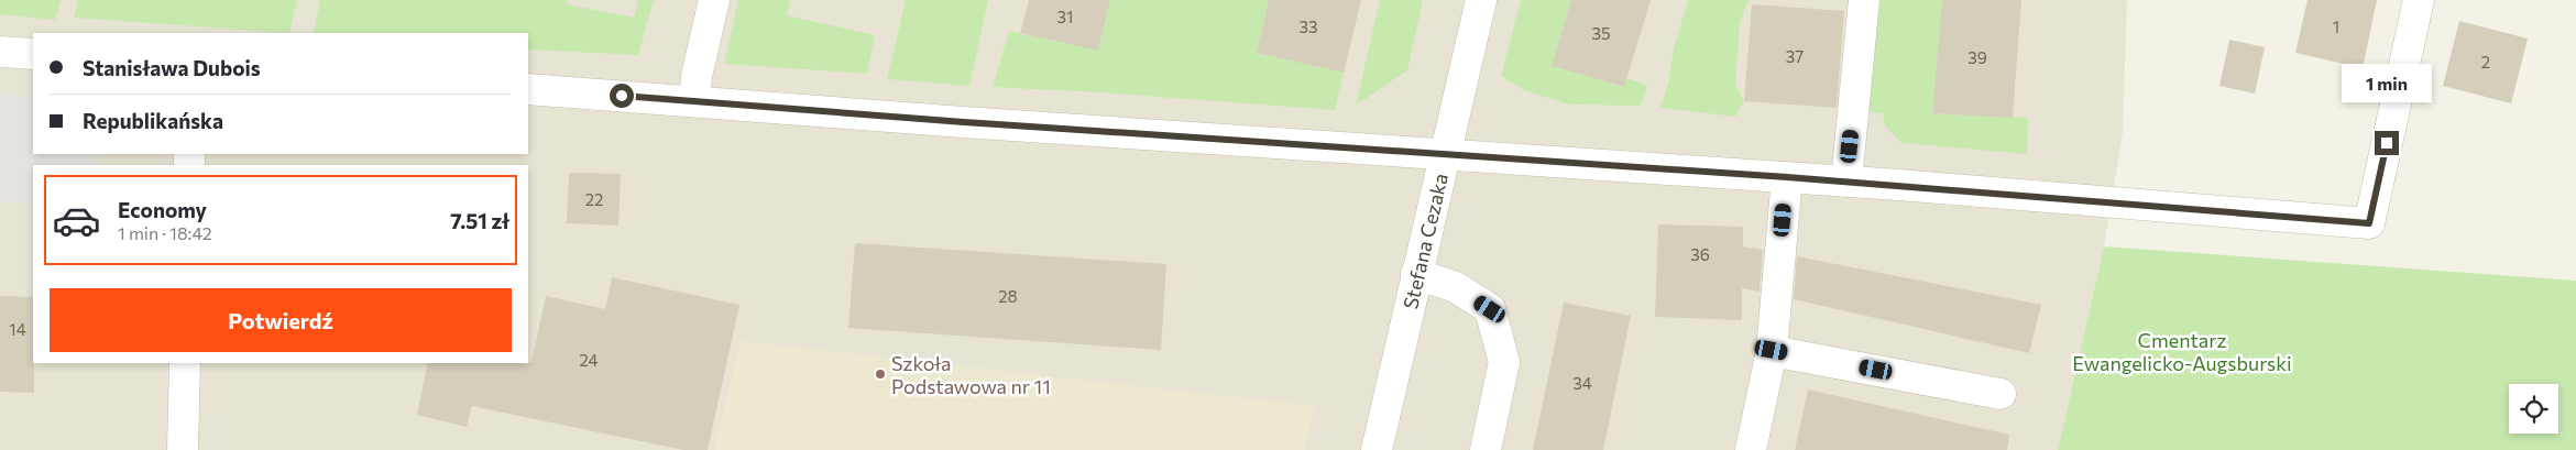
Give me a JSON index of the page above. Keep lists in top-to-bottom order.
{
  "streets": {
    "street": ["Stefana Cezaka"]
  },
  "parks": ["Cmentarz Ewangelicko-Augsburski"],
  "places": ["Szkoła Podstawowa nr 11"],
  "house_numbers": [
    "31",
    "33",
    "1",
    "35",
    "37",
    "39",
    "2",
    "22",
    "36",
    "28",
    "14",
    "24",
    "34"
  ],
  "page": {
    "banner": ["Stanisława Dubois", "Republikańska"],
    "bubble": "1 min",
    "list": [
      {
        "name": "Economy",
        "note": "1 min · 18:42",
        "value": "7.51 zł"
      }
    ],
    "buttons": "Potwierdź"
  }
}
